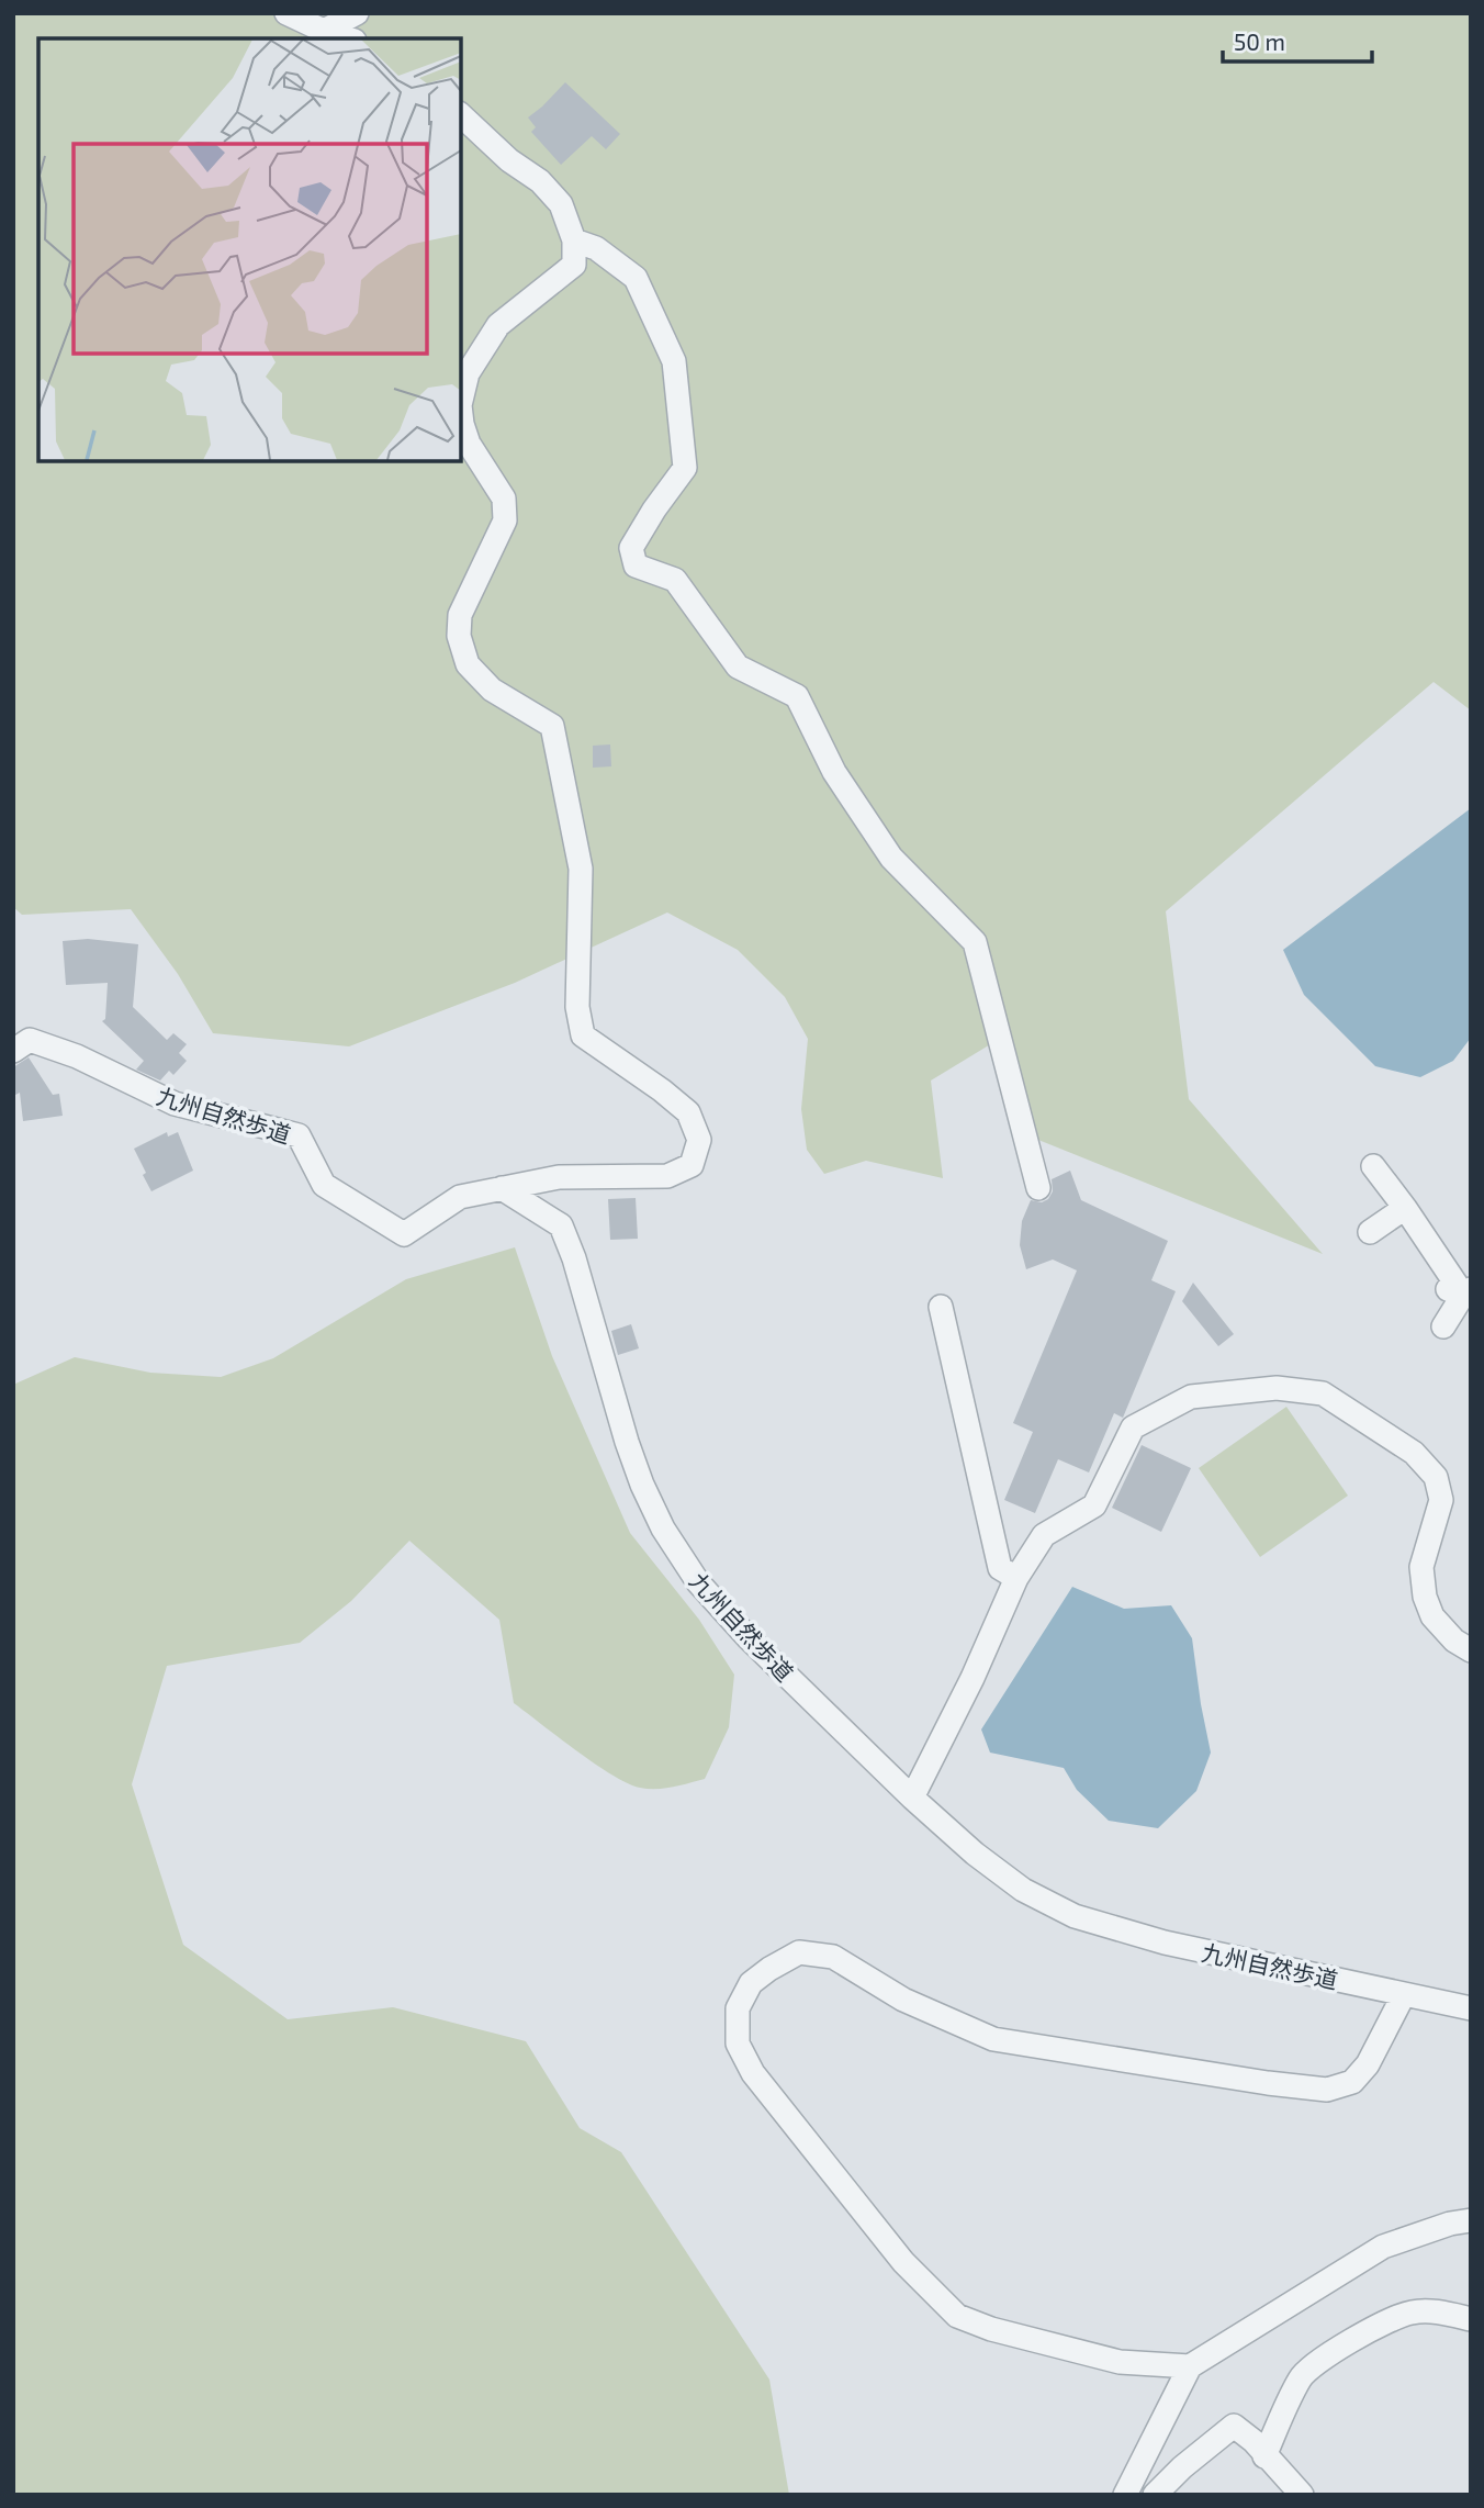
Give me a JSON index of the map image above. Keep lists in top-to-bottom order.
{
  "streets": {
    "street": ["九州自然歩道"]
  },
  "scale_bar": "50 m"
}
